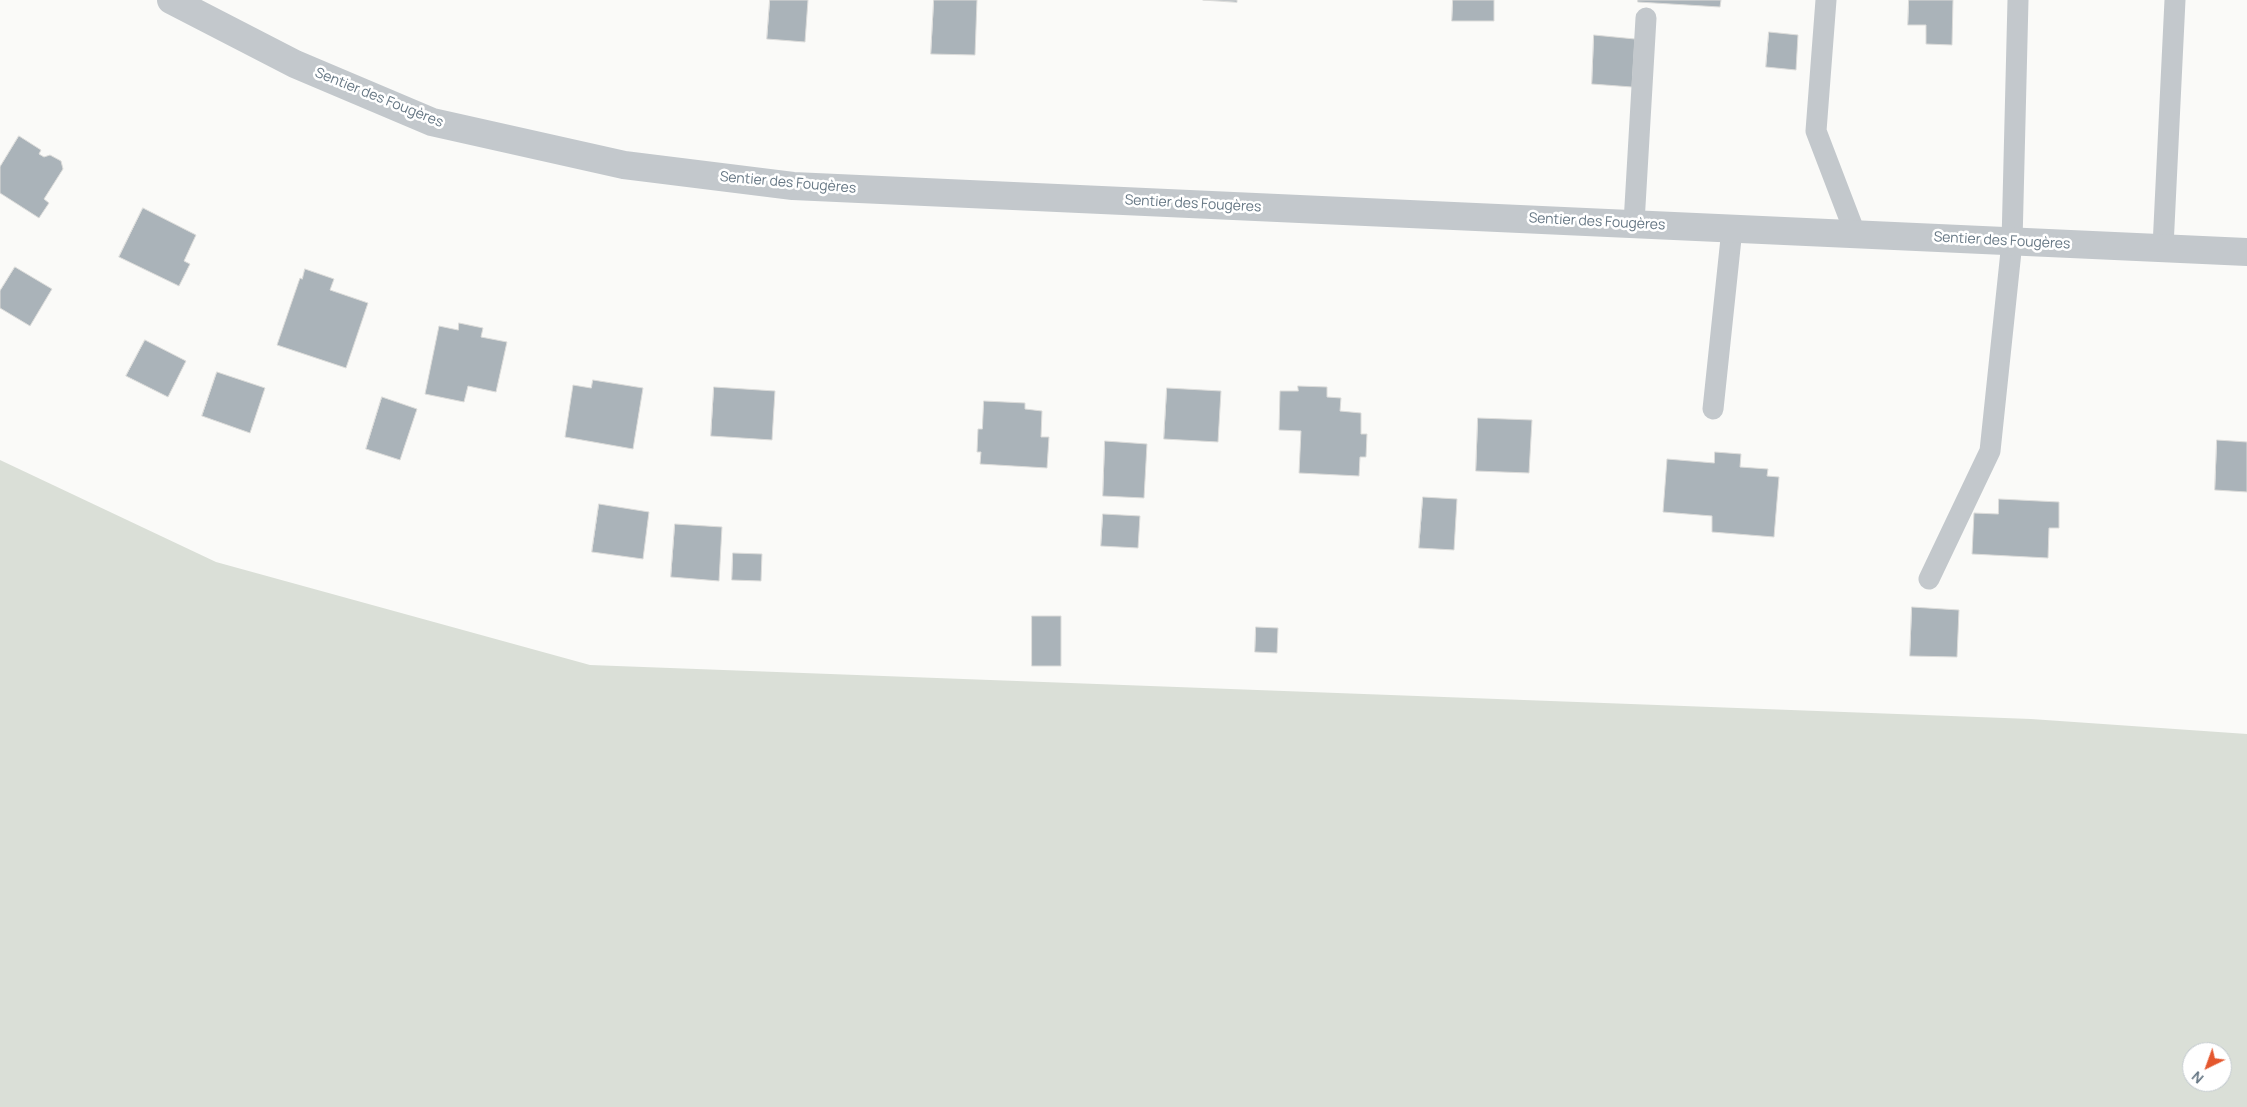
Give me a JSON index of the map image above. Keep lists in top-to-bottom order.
{
  "streets": {
    "street": ["Sentier des Fougères"]
  },
  "north": "bottom left"
}
